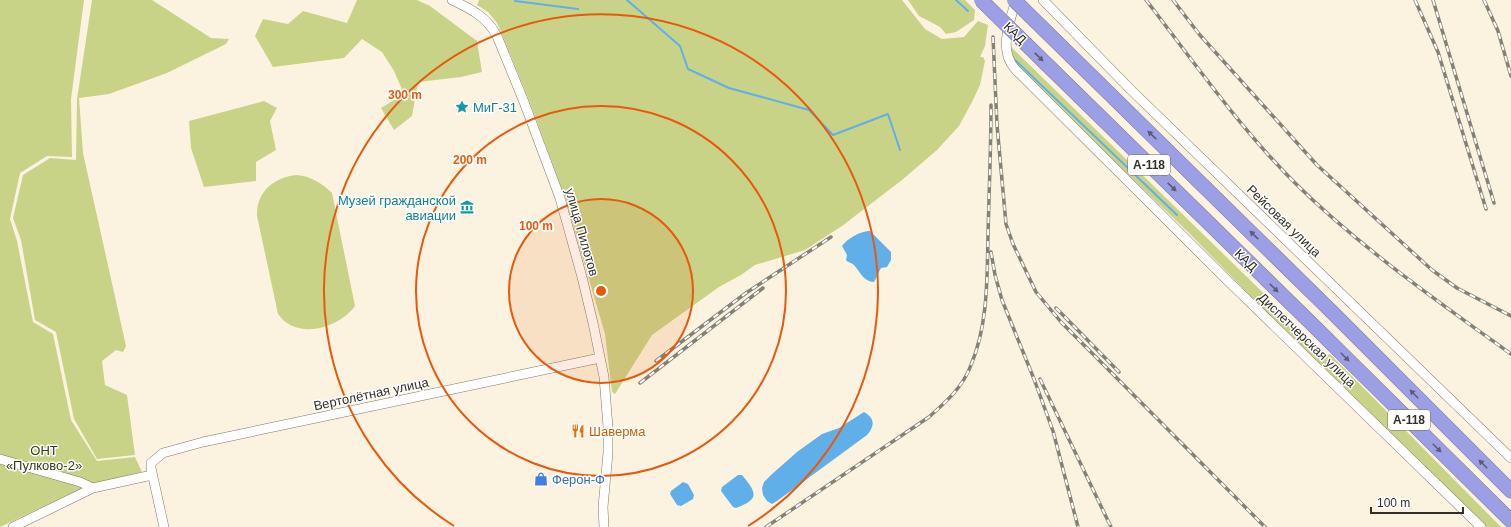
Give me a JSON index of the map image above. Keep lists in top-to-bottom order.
{
  "streets": {
    "highway": ["КАД", "А-118"],
    "street": [
      "Рейсовая улица",
      "улица Пилотов",
      "Диспетчерская улица",
      "Вертолётная улица"
    ]
  },
  "crossings": [
    ["КАД", "Диспетчерская улица"],
    ["улица Пилотов", "Вертолётная улица"]
  ],
  "parks": ["ОНТ «Пулково-2»"],
  "places": {
    "place": ["МиГ-31"],
    "museum": ["Музей гражданской авиации"],
    "restaurant": ["Шаверма"],
    "shop": ["Ферон-Ф"]
  },
  "scale_bar": "100 m",
  "rings": ["300 m", "200 m", "100 m"]
}
